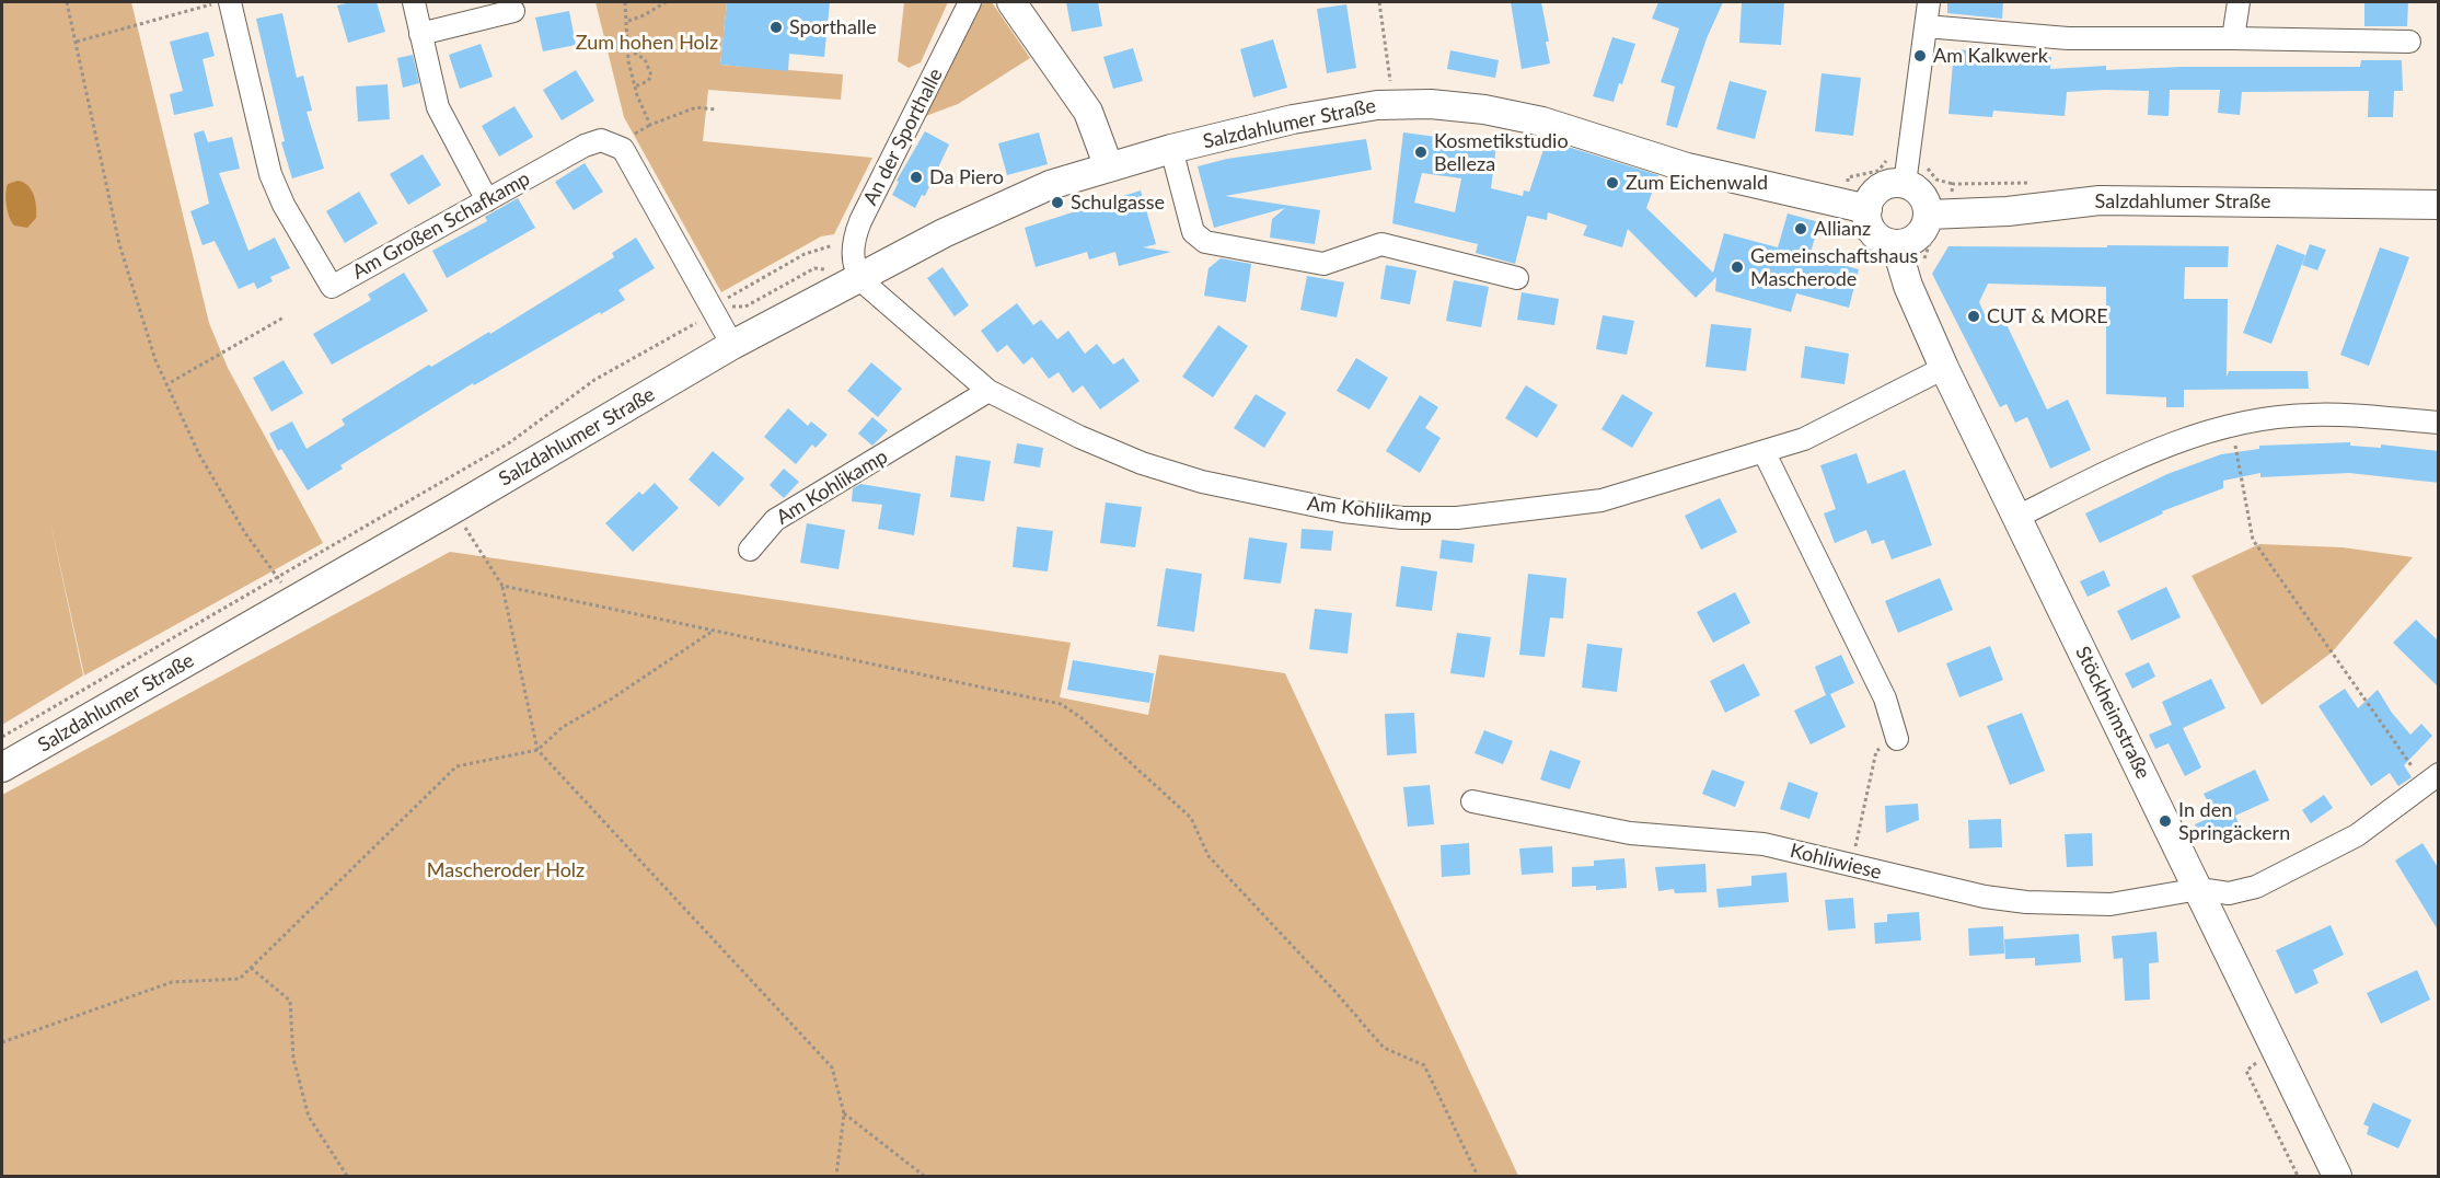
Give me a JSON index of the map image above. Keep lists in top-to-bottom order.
{
  "streets": {
    "main road": ["Salzdahlumer Straße", "Stöckheimstraße"],
    "street": [
      "An der Sporthalle",
      "Am Großen Schafkamp",
      "Am Kohlikamp",
      "Kohliwiese"
    ]
  },
  "crossings": [
    ["Salzdahlumer Straße", "Am Großen Schafkamp"],
    ["Salzdahlumer Straße", "Am Kohlikamp"],
    ["Salzdahlumer Straße", "Stöckheimstraße"],
    ["Am Kohlikamp", "Stöckheimstraße"],
    ["Stöckheimstraße", "Kohliwiese"]
  ],
  "parks": ["Zum hohen Holz", "Mascheroder Holz"],
  "places": [
    "Sporthalle",
    "Am Kalkwerk",
    "Kosmetikstudio Belleza",
    "Da Piero",
    "Zum Eichenwald",
    "Schulgasse",
    "Allianz",
    "Gemeinschaftshaus Mascherode",
    "CUT & MORE",
    "In den Springäckern"
  ]
}
